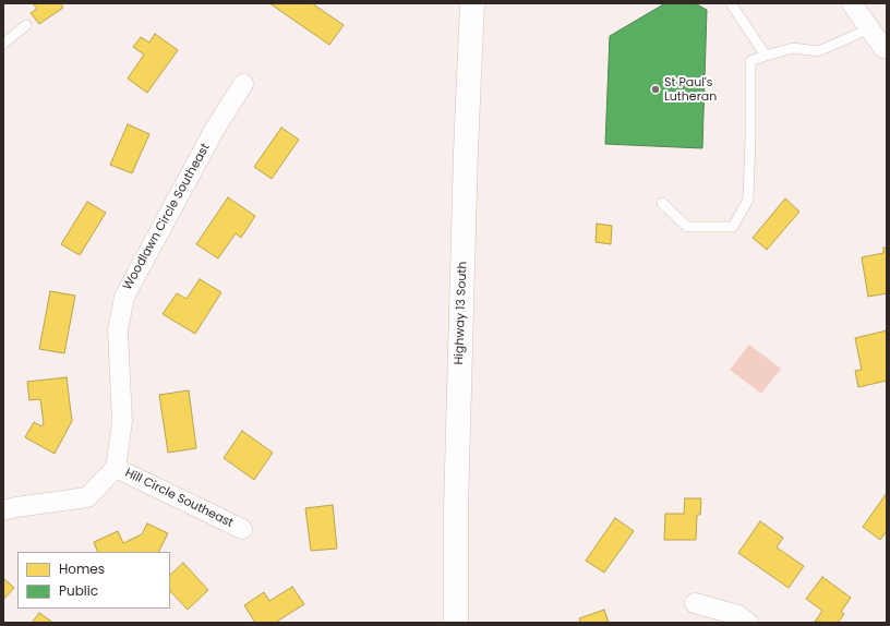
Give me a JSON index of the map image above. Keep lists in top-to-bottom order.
{
  "streets": {
    "main road": ["Highway 13 South"],
    "street": ["Woodlawn Circle Southeast", "Hill Circle Southeast"]
  },
  "crossings": [
    ["Woodlawn Circle Southeast", "Hill Circle Southeast"]
  ],
  "places": ["St Paul's Lutheran"],
  "legend": ["Homes", "Public"]
}
